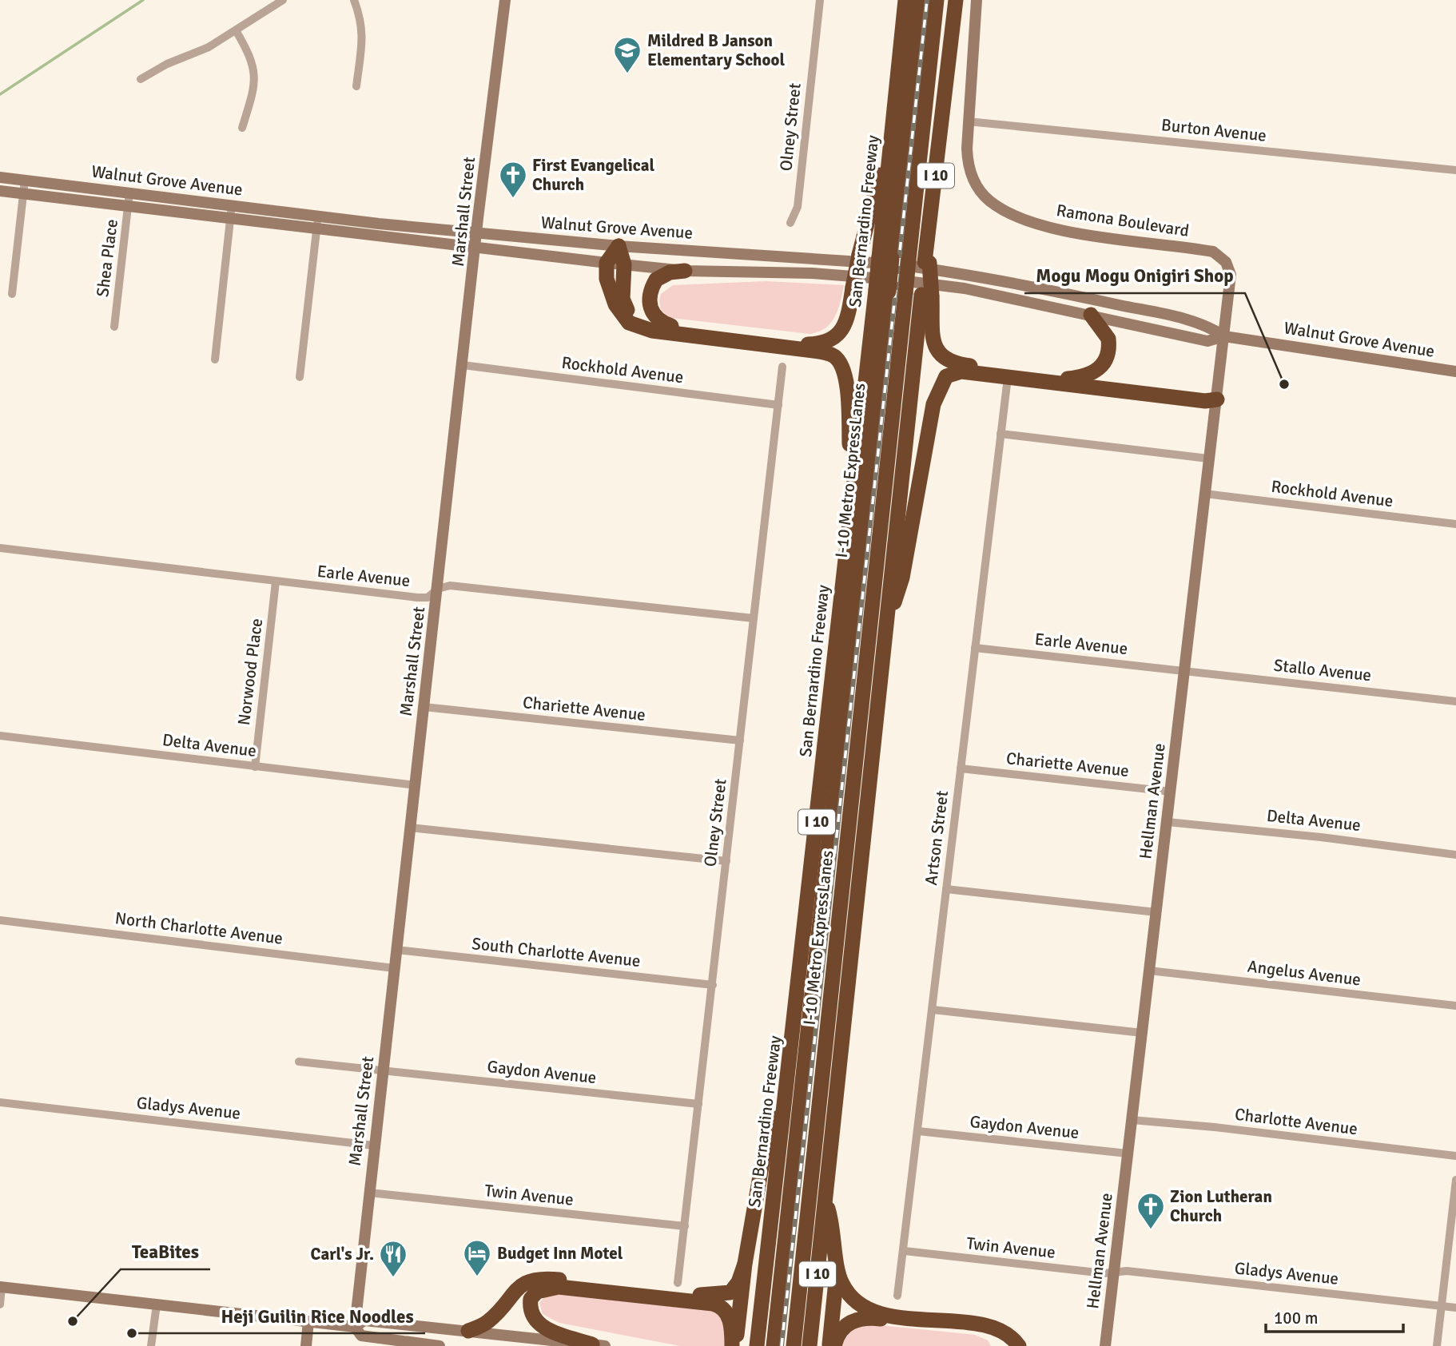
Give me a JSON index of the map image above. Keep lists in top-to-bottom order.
{
  "streets": {
    "highway": ["I 10", "San Bernardino Freeway", "I-10 Metro ExpressLanes"],
    "main road": [
      "Walnut Grove Avenue",
      "Marshall Street",
      "Ramona Boulevard",
      "Hellman Avenue"
    ],
    "street": [
      "Olney Street",
      "Burton Avenue",
      "Shea Place",
      "Rockhold Avenue",
      "Earle Avenue",
      "Stallo Avenue",
      "Norwood Place",
      "Chariette Avenue",
      "Delta Avenue",
      "Artson Street",
      "North Charlotte Avenue",
      "South Charlotte Avenue",
      "Angelus Avenue",
      "Gaydon Avenue",
      "Gladys Avenue",
      "Charlotte Avenue",
      "Twin Avenue"
    ]
  },
  "crossings": [
    ["Olney Street", "Rockhold Avenue"],
    ["Olney Street", "Earle Avenue"],
    ["Olney Street", "Chariette Avenue"],
    ["Olney Street", "South Charlotte Avenue"],
    ["Olney Street", "Gaydon Avenue"],
    ["Olney Street", "Twin Avenue"],
    ["Burton Avenue", "Ramona Boulevard"],
    ["Walnut Grove Avenue", "Marshall Street"],
    ["Walnut Grove Avenue", "Shea Place"],
    ["Walnut Grove Avenue", "Hellman Avenue"],
    ["Marshall Street", "Rockhold Avenue"],
    ["Marshall Street", "Earle Avenue"],
    ["Marshall Street", "Chariette Avenue"],
    ["Marshall Street", "Delta Avenue"],
    ["Marshall Street", "North Charlotte Avenue"],
    ["Marshall Street", "South Charlotte Avenue"],
    ["Marshall Street", "Gaydon Avenue"],
    ["Marshall Street", "Gladys Avenue"],
    ["Marshall Street", "Twin Avenue"],
    ["Ramona Boulevard", "Hellman Avenue"],
    ["San Bernardino Freeway", "I-10 Metro ExpressLanes"],
    ["Rockhold Avenue", "Hellman Avenue"],
    ["Earle Avenue", "Stallo Avenue"],
    ["Earle Avenue", "Norwood Place"],
    ["Earle Avenue", "Hellman Avenue"],
    ["Earle Avenue", "Artson Street"],
    ["Stallo Avenue", "Hellman Avenue"],
    ["Norwood Place", "Delta Avenue"],
    ["Chariette Avenue", "Hellman Avenue"],
    ["Chariette Avenue", "Artson Street"],
    ["Delta Avenue", "Hellman Avenue"],
    ["Hellman Avenue", "Angelus Avenue"],
    ["Hellman Avenue", "Gaydon Avenue"],
    ["Hellman Avenue", "Gladys Avenue"],
    ["Hellman Avenue", "Charlotte Avenue"],
    ["Hellman Avenue", "Twin Avenue"],
    ["Artson Street", "Gaydon Avenue"],
    ["Artson Street", "Twin Avenue"],
    ["Gladys Avenue", "Twin Avenue"]
  ],
  "places": {
    "school or university": ["Mildred B Janson Elementary School"],
    "church": ["First Evangelical Church", "Zion Lutheran Church"],
    "other": ["Mogu Mogu Onigiri Shop", "TeaBites", "Heji Guilin Rice Noodles"],
    "hotel": ["Budget Inn Motel"],
    "restaurant": ["Carl's Jr."]
  },
  "scale_bar": "100 m"
}
